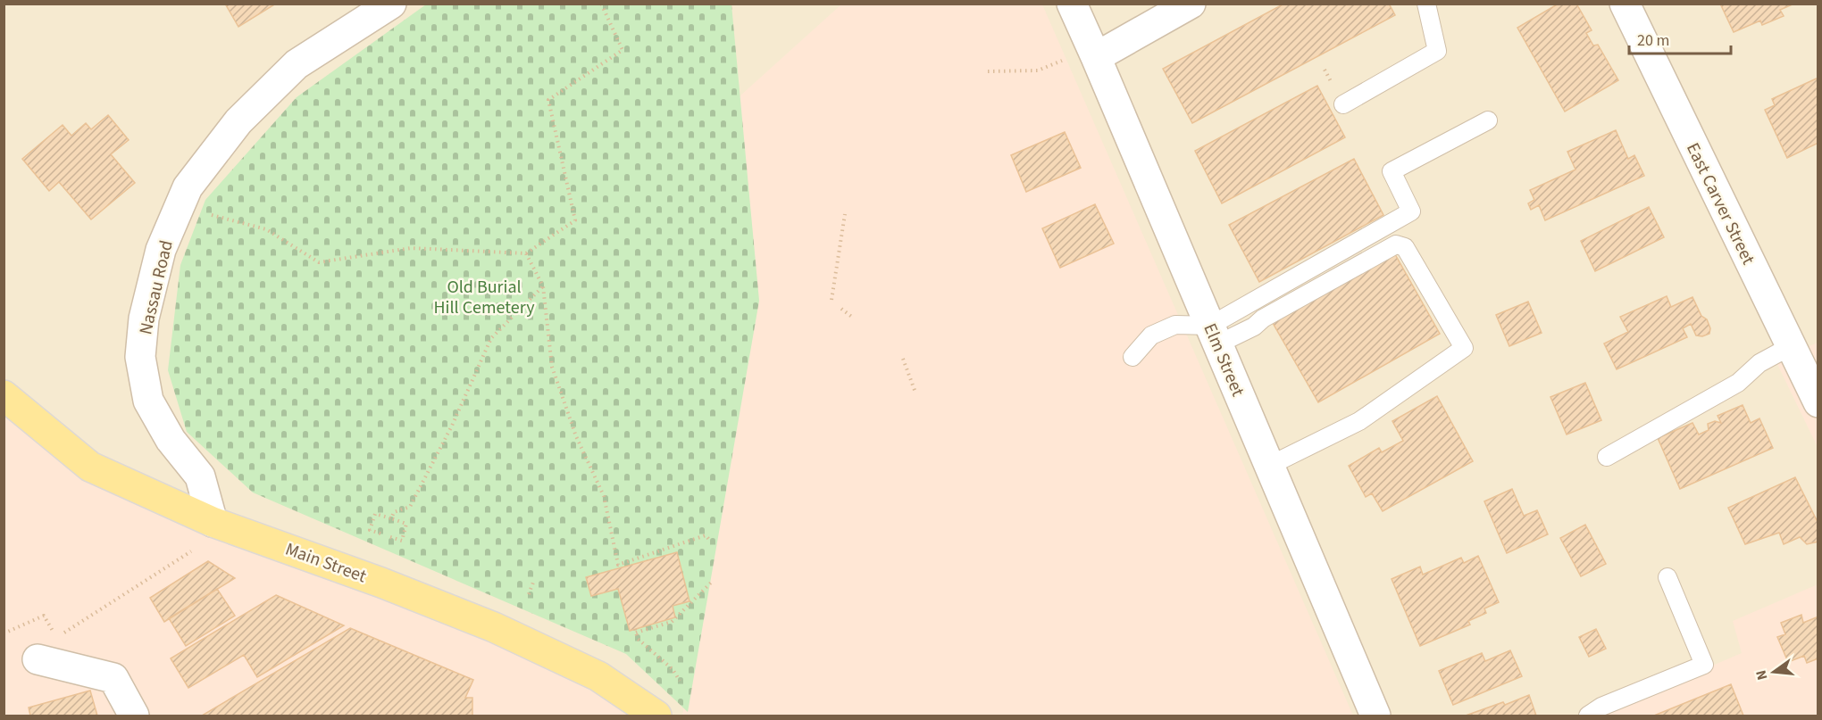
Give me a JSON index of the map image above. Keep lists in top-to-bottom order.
{
  "streets": {
    "main road": ["Main Street"],
    "street": ["East Carver Street", "Nassau Road", "Elm Street"]
  },
  "crossings": [
    ["Nassau Road", "Main Street"]
  ],
  "parks": ["Old Burial Hill Cemetery"],
  "scale_bar": "20 m",
  "north": "left"
}
